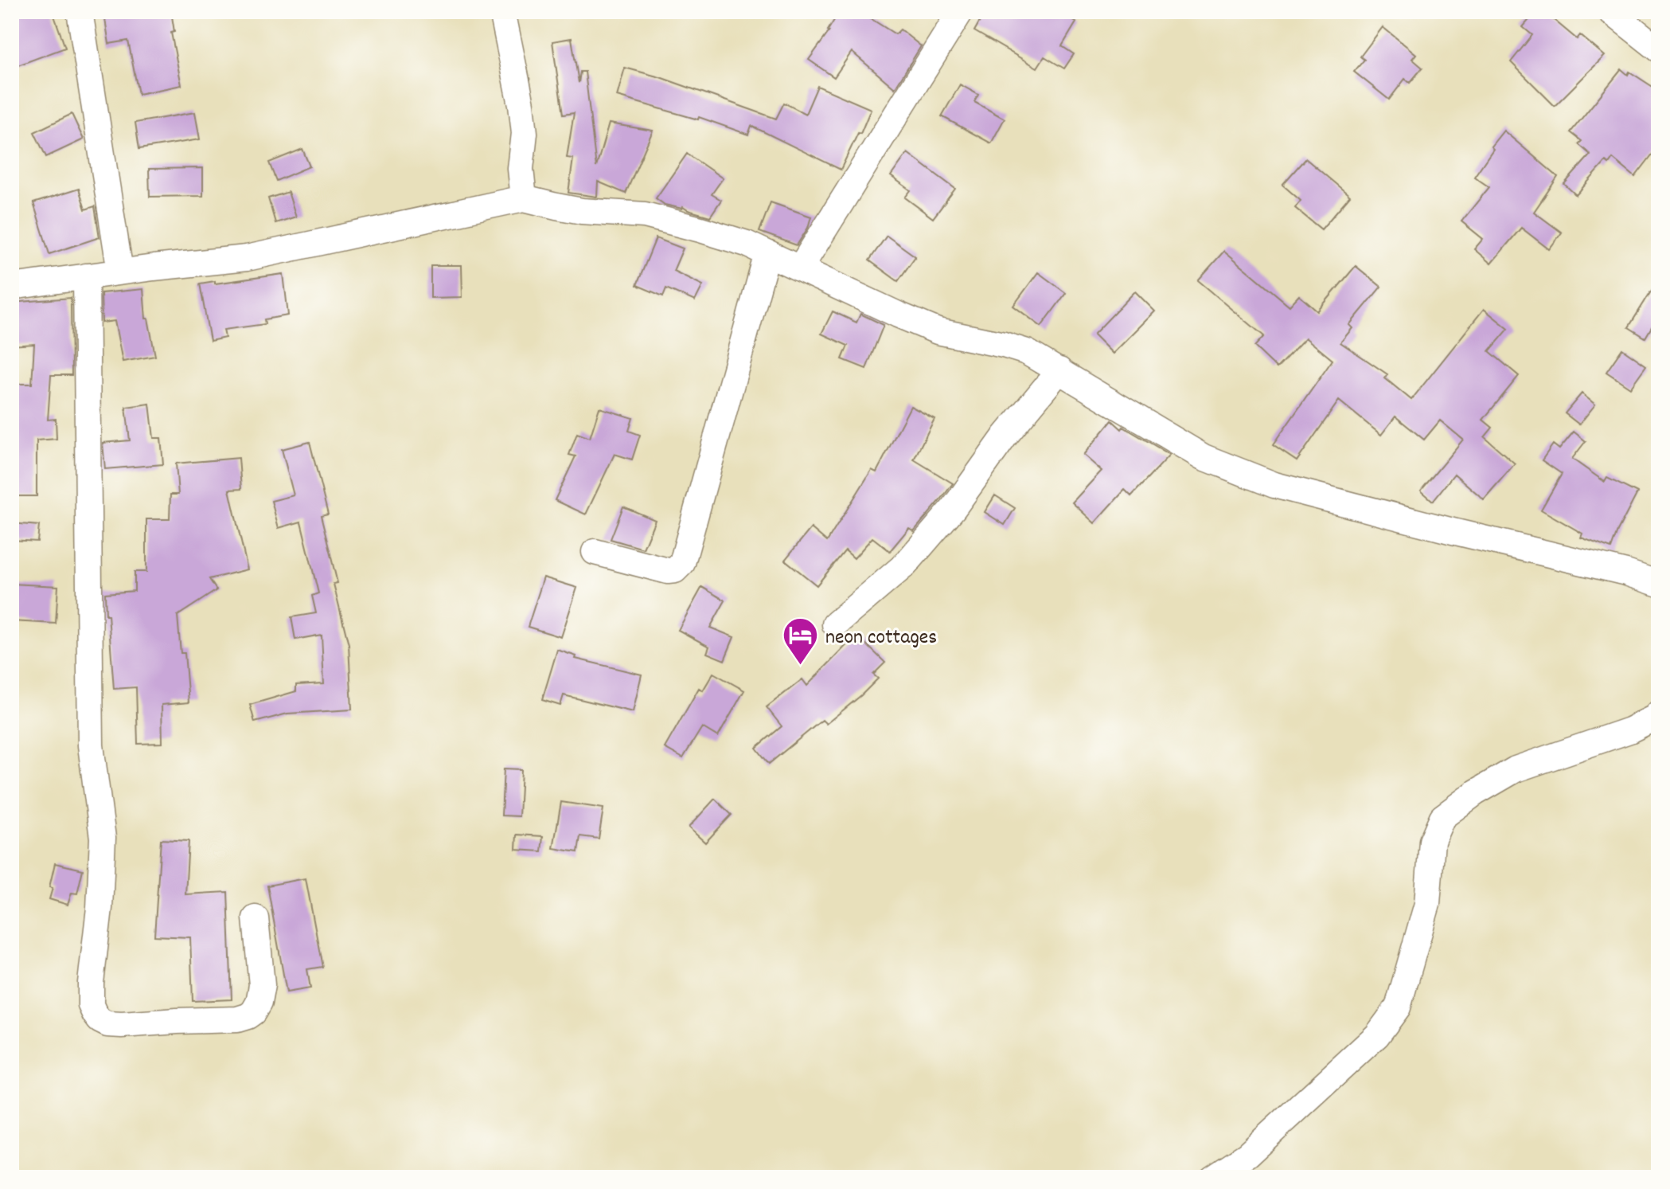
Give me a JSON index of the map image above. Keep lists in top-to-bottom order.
{
  "places": {
    "hotel": ["neon cottages"]
  }
}
